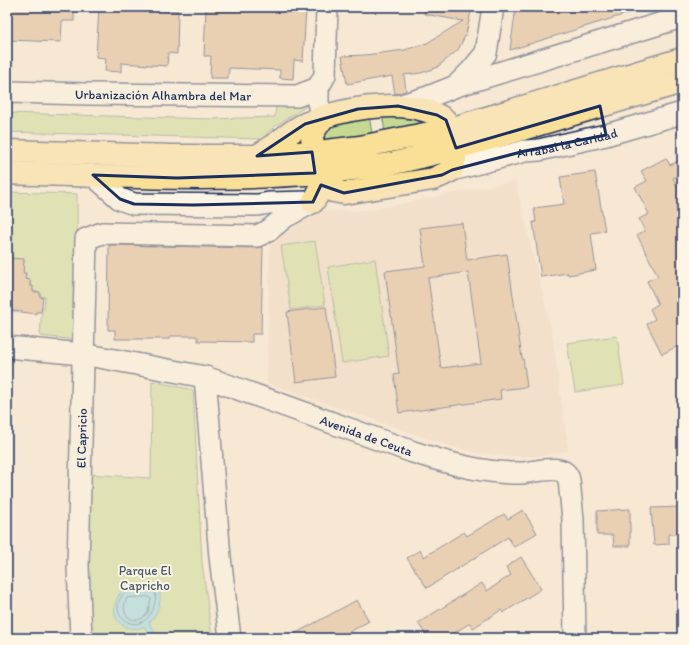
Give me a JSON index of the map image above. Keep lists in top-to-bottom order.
{
  "streets": {
    "street": [
      "Urbanización Alhambra del Mar",
      "Arrabal la Caridad",
      "Avenida de Ceuta",
      "El Capricio"
    ]
  },
  "crossings": [
    ["Avenida de Ceuta", "El Capricio"]
  ],
  "parks": ["Parque El Capricho"]
}
